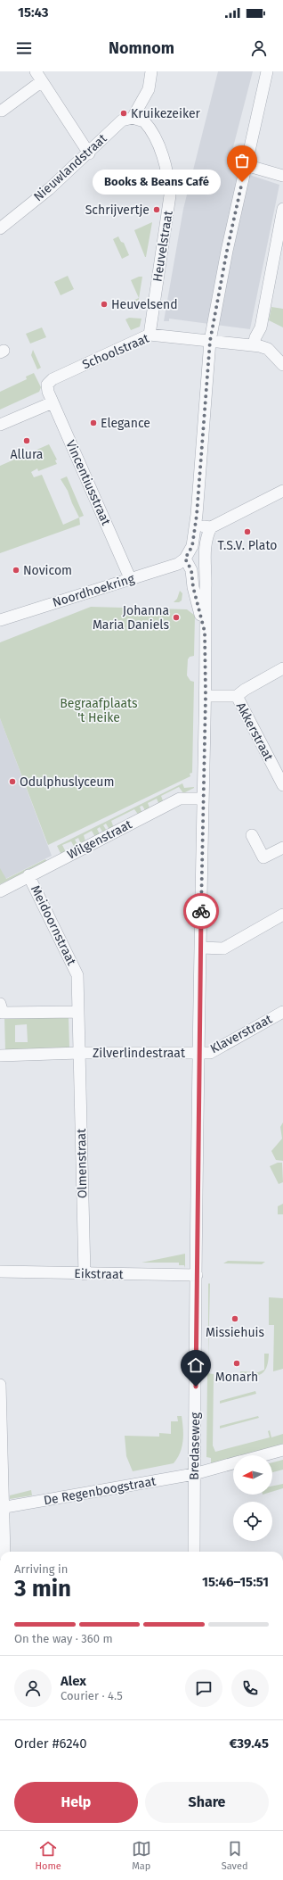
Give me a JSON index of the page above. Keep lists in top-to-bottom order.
{
  "streets": {
    "street": [
      "Nieuwlandstraat",
      "Heuvelstraat",
      "Schoolstraat",
      "Vincentiusstraat",
      "Noordhoekring",
      "Akkerstraat",
      "Wilgenstraat",
      "Meidoornstraat",
      "Klaverstraat",
      "Zilverlindestraat",
      "Olmenstraat",
      "Eikstraat",
      "Bredaseweg",
      "De Regenboogstraat"
    ]
  },
  "crossings": [
    ["Nieuwlandstraat", "Heuvelstraat"],
    ["Heuvelstraat", "Schoolstraat"],
    ["Schoolstraat", "Vincentiusstraat"],
    ["Vincentiusstraat", "Noordhoekring"],
    ["Noordhoekring", "Bredaseweg"],
    ["Wilgenstraat", "Meidoornstraat"],
    ["Wilgenstraat", "Bredaseweg"],
    ["Meidoornstraat", "Olmenstraat"],
    ["Klaverstraat", "Zilverlindestraat"],
    ["Klaverstraat", "Bredaseweg"],
    ["Zilverlindestraat", "Olmenstraat"],
    ["Zilverlindestraat", "Bredaseweg"],
    ["Olmenstraat", "Eikstraat"],
    ["Eikstraat", "Bredaseweg"],
    ["Bredaseweg", "De Regenboogstraat"]
  ],
  "parks": ["Begraafplaats 't Heike"],
  "places": [
    "Kruikezeiker",
    "Books & Beans Café",
    "Schrijvertje",
    "Heuvelsend",
    "Elegance",
    "Allura",
    "T.S.V. Plato",
    "Novicom",
    "Johanna Maria Daniels",
    "Odulphuslyceum",
    "Missiehuis",
    "Monarh"
  ],
  "north": "left",
  "page": {
    "status": "15:43",
    "header": "Nomnom",
    "bubble": "Books & Beans Café",
    "heading": ["3 min", "Arriving in", "15:46–15:51"],
    "panel": [
      "Alex",
      "Courier · 4.5",
      "Order #6240",
      "€39.45"
    ],
    "bar": "On the way · 360 m",
    "buttons": ["Help", "Share"],
    "tabs": ["Home", "Map", "Saved"]
  }
}
